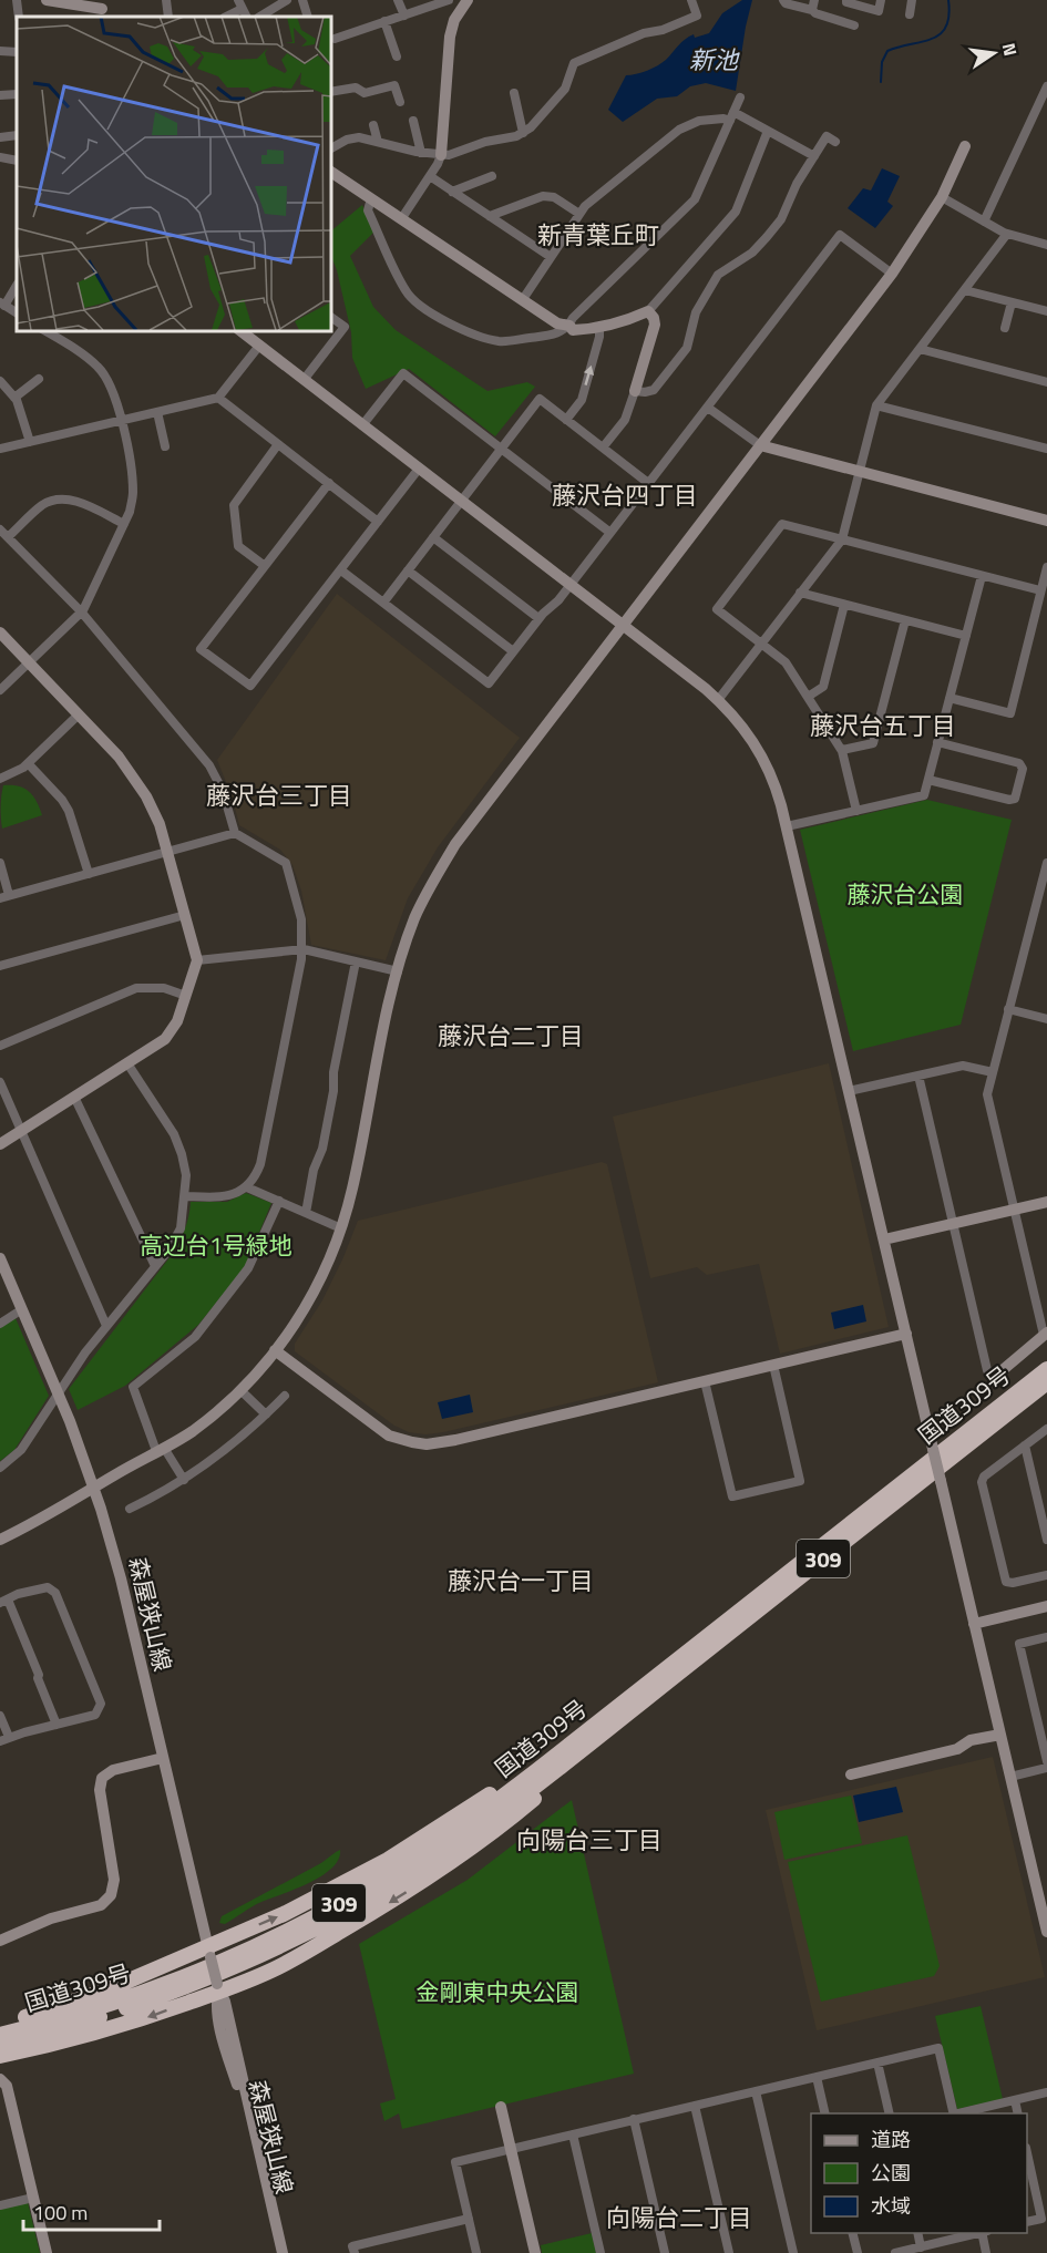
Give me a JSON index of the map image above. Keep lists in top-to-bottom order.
{
  "streets": {
    "highway": ["国道309号", "309"],
    "street": ["森屋狭山線"]
  },
  "crossings": [
    ["国道309号", "309"],
    ["309", "森屋狭山線"]
  ],
  "districts": [
    "新青葉丘町",
    "藤沢台四丁目",
    "藤沢台五丁目",
    "藤沢台三丁目",
    "藤沢台二丁目",
    "藤沢台一丁目",
    "向陽台三丁目",
    "向陽台二丁目"
  ],
  "water": ["新池"],
  "parks": ["藤沢台公園", "高辺台1号緑地", "金剛東中央公園"],
  "legend": ["道路", "公園", "水域"],
  "scale_bar": "100 m",
  "north": "right"
}
